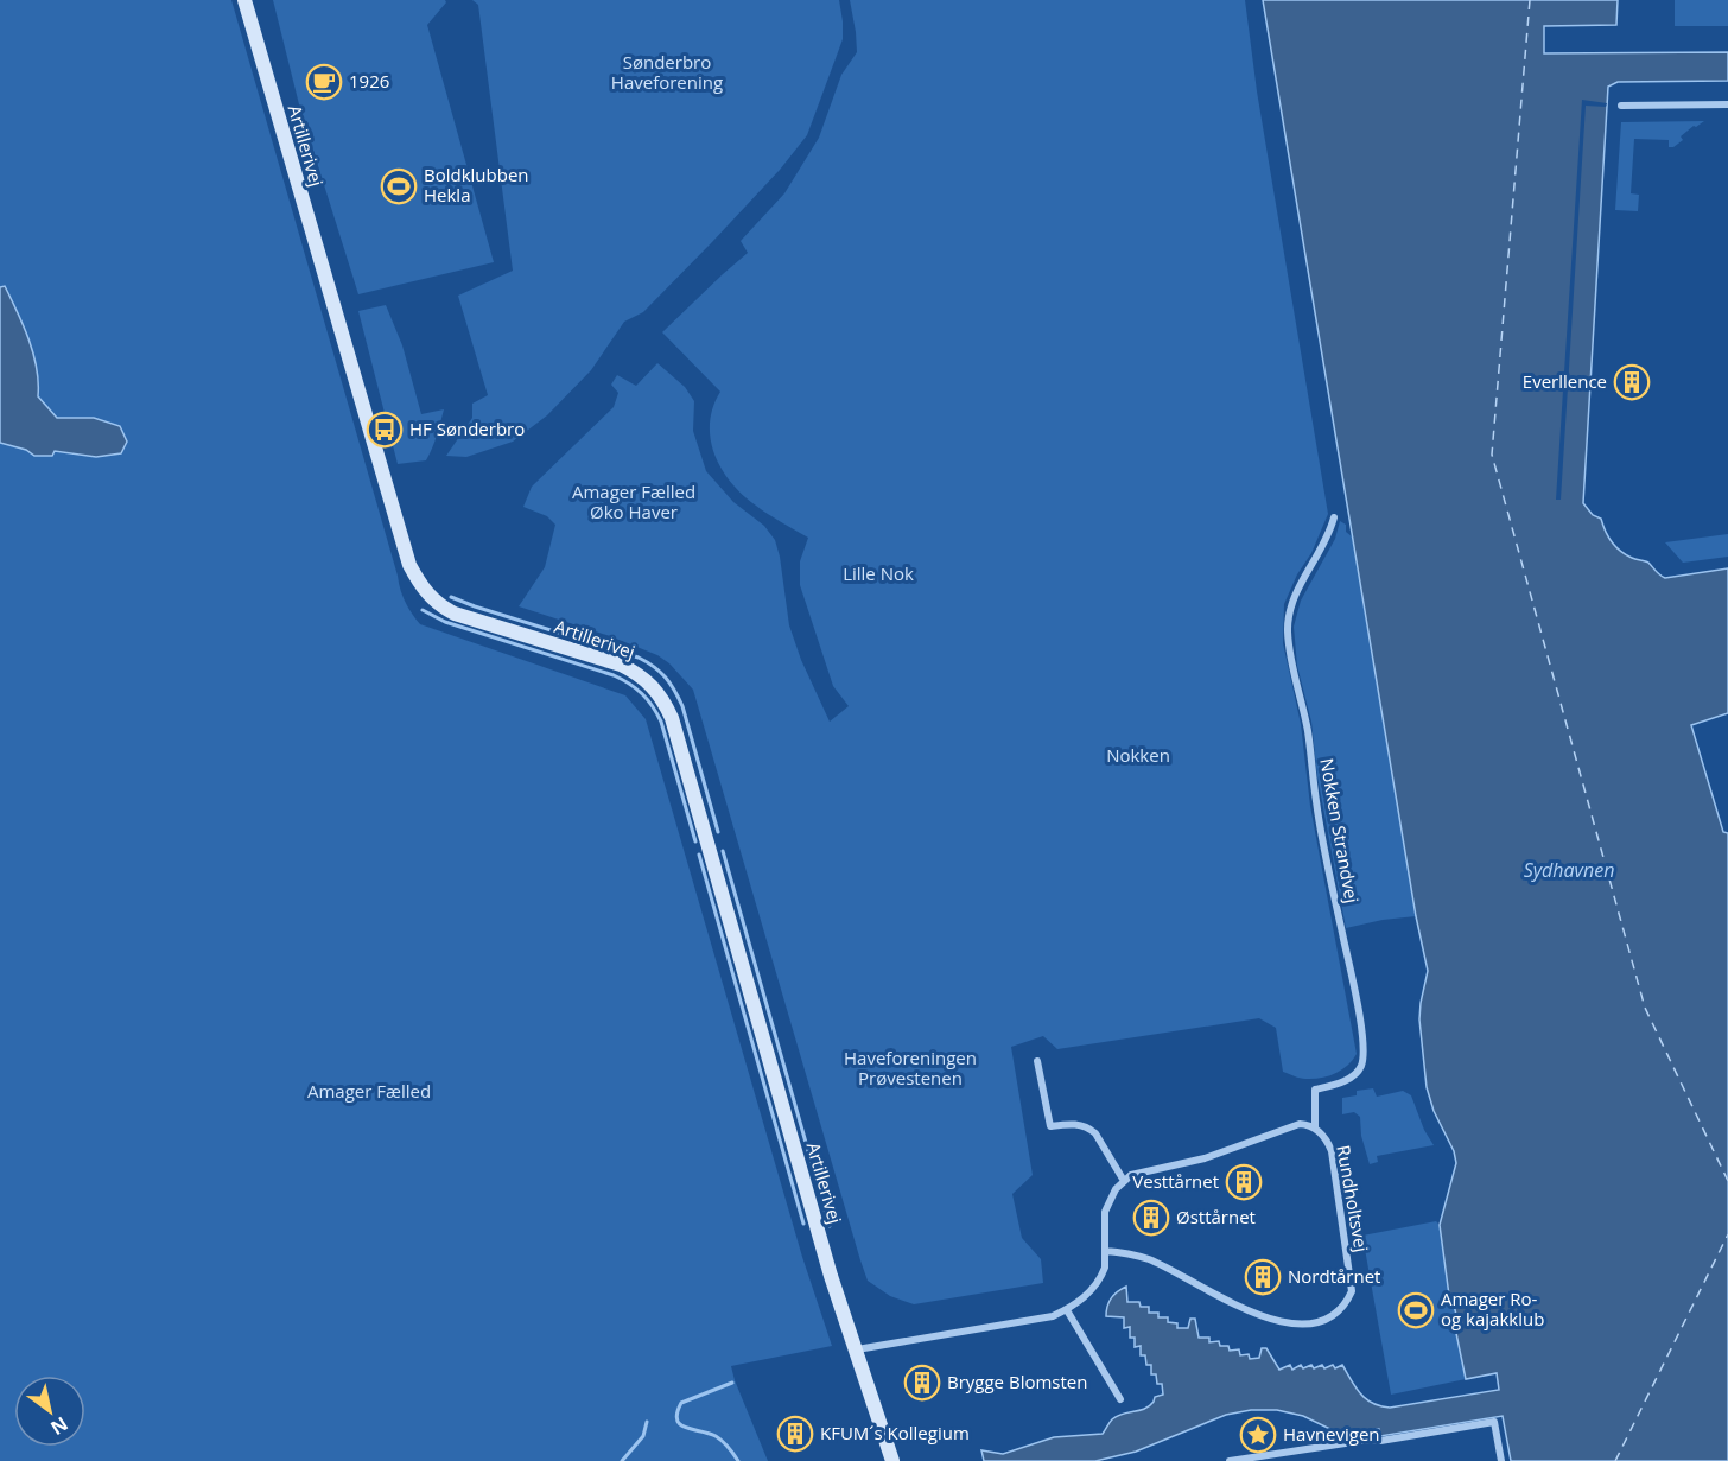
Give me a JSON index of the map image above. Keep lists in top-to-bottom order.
{
  "streets": {
    "street": ["Artillerivej", "Nokken Strandvej", "Rundholtsvej"]
  },
  "crossings": [
    ["Nokken Strandvej", "Rundholtsvej"]
  ],
  "water": ["Sydhavnen"],
  "parks": [
    "Sønderbro Haveforening",
    "Amager Fælled Øko Haver",
    "Lille Nok",
    "Nokken",
    "Haveforeningen Prøvestenen",
    "Amager Fælled"
  ],
  "places": {
    "cafe": ["1926"],
    "sports": ["Boldklubben Hekla", "Amager Ro- og kajakklub"],
    "building": [
      "Everllence",
      "Vesttårnet",
      "Østtårnet",
      "Nordtårnet",
      "Brygge Blomsten",
      "KFUM´s Kollegium"
    ],
    "bus stop": ["HF Sønderbro"],
    "place": ["Havnevigen"]
  },
  "north": "bottom right"
}
